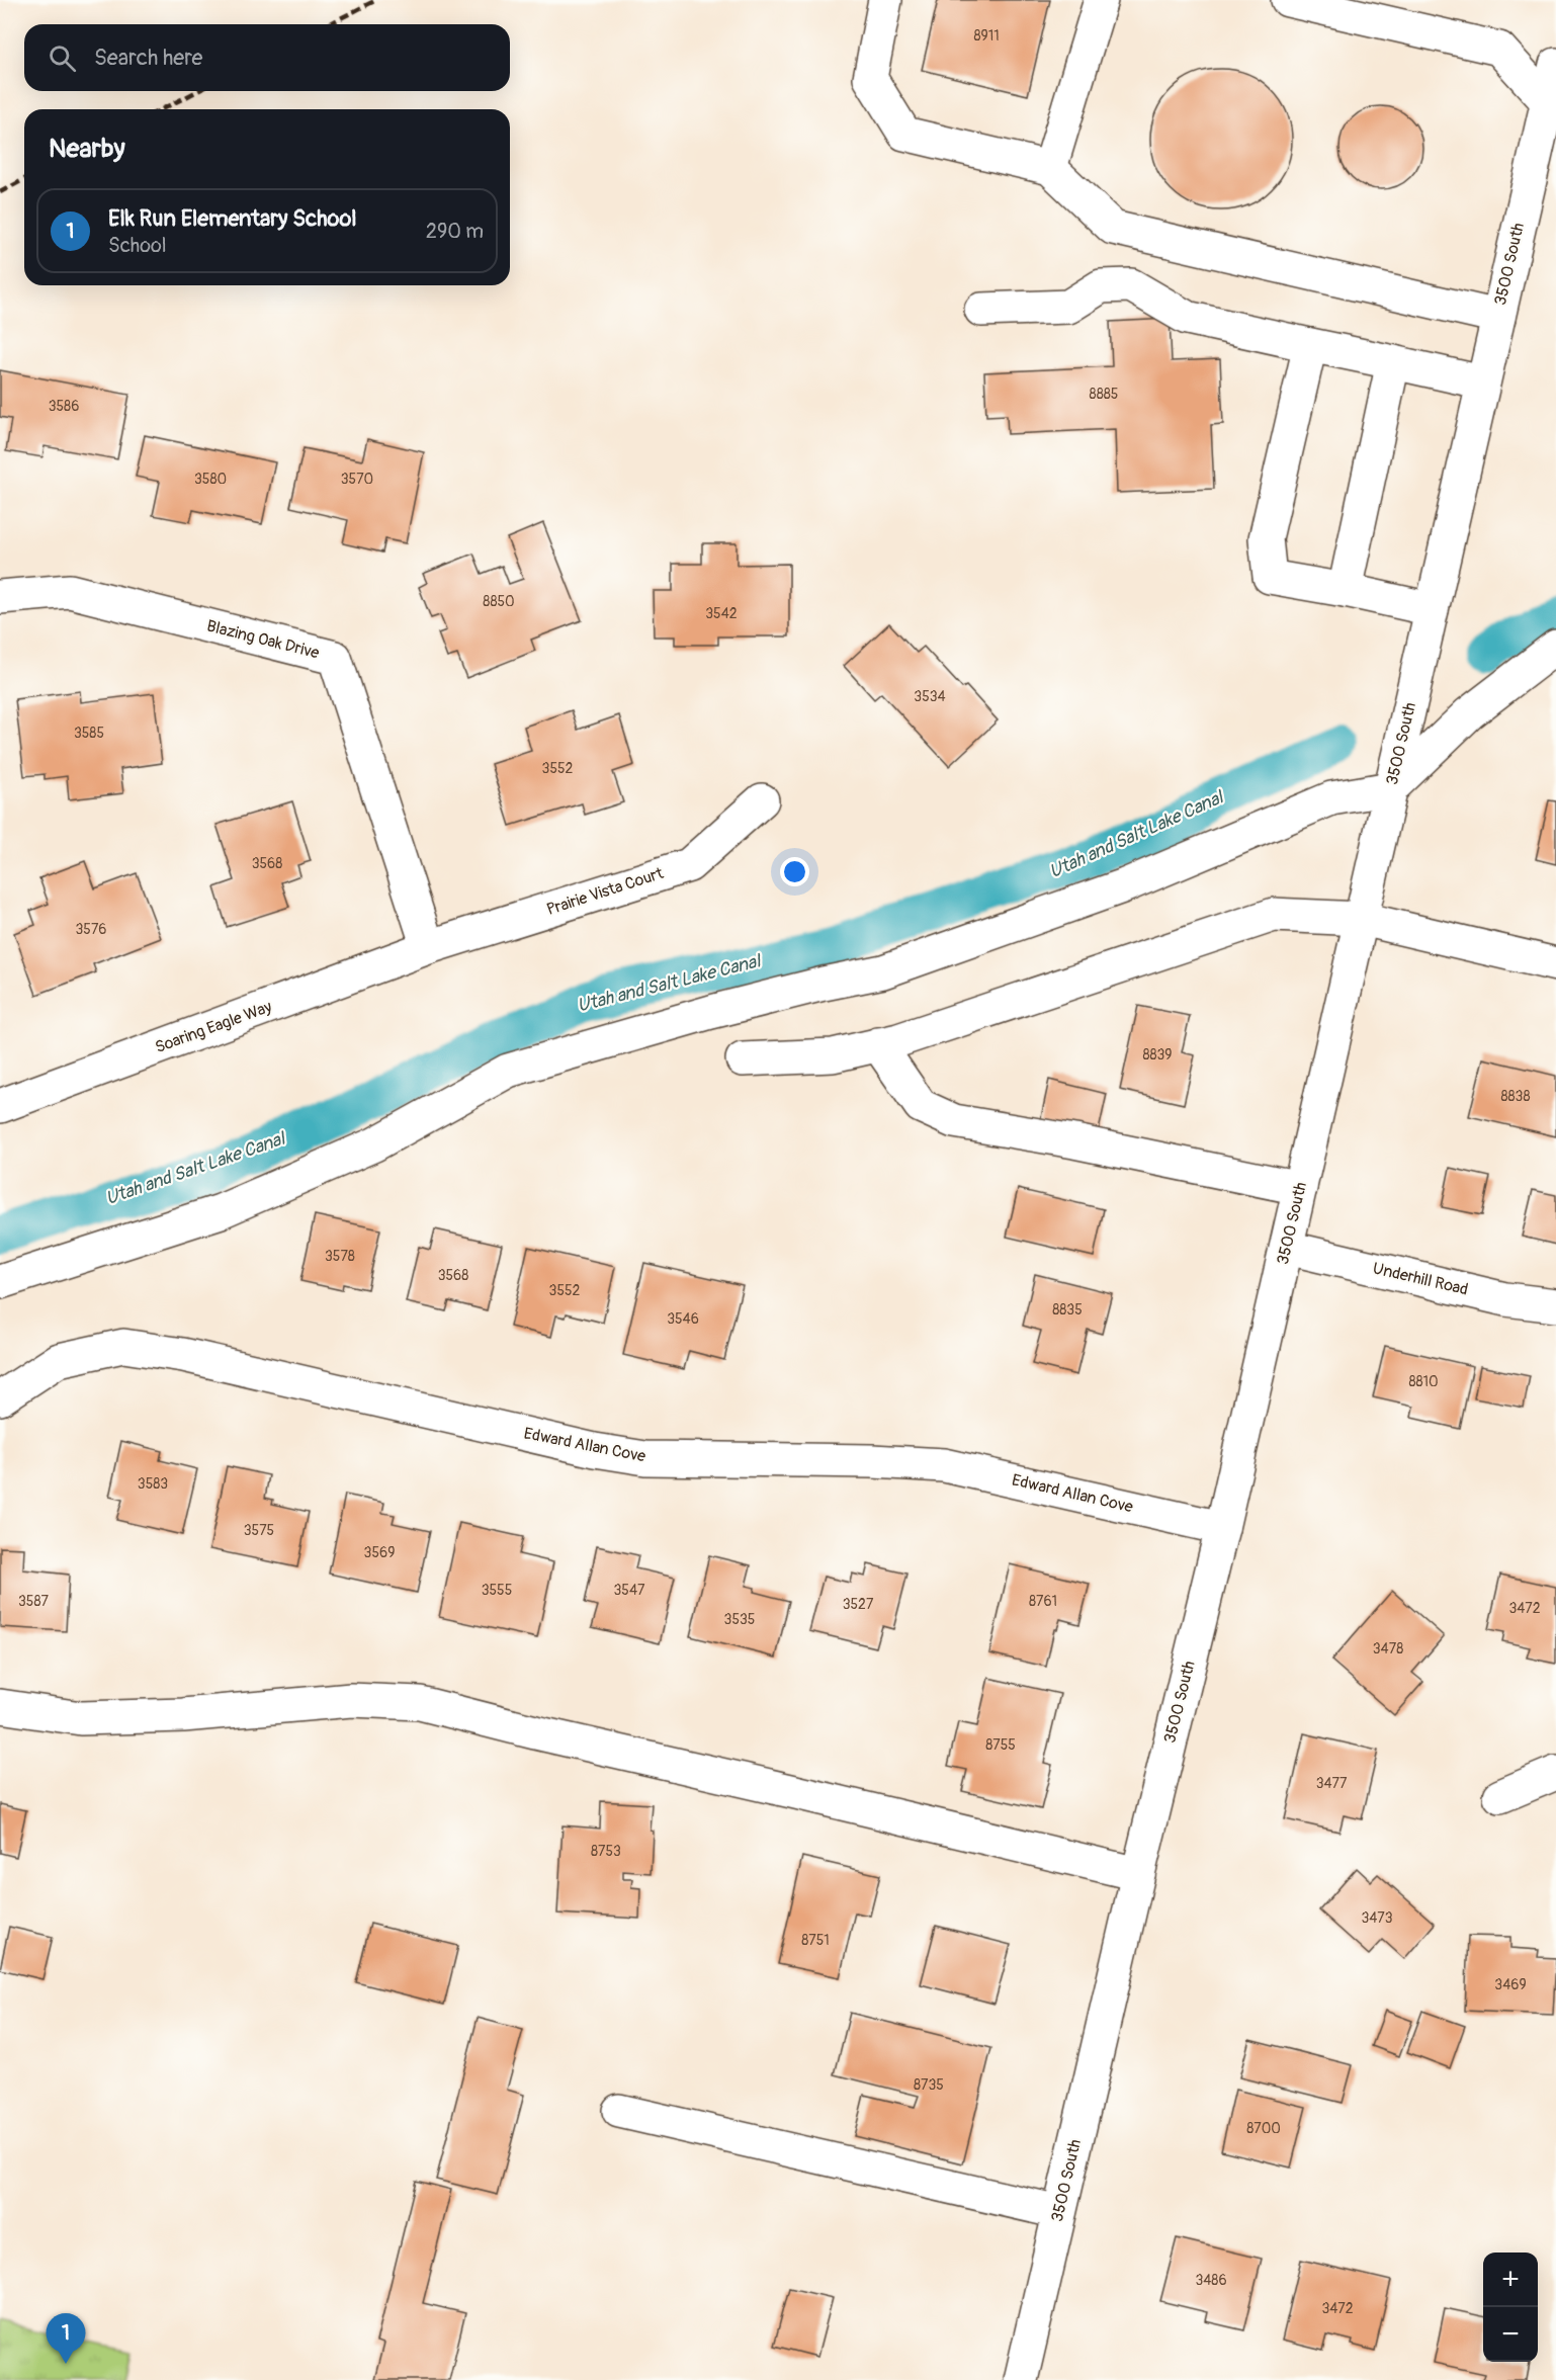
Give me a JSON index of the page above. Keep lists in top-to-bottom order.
{
  "streets": {
    "street": [
      "3500 South",
      "Blazing Oak Drive",
      "Prairie Vista Court",
      "Soaring Eagle Way",
      "Underhill Road",
      "Edward Allan Cove"
    ]
  },
  "crossings": [
    ["3500 South", "Underhill Road"],
    ["3500 South", "Edward Allan Cove"],
    ["Blazing Oak Drive", "Prairie Vista Court"],
    ["Blazing Oak Drive", "Soaring Eagle Way"],
    ["Prairie Vista Court", "Soaring Eagle Way"]
  ],
  "water": ["Utah and Salt Lake Canal"],
  "house_numbers": [
    "8911",
    "8885",
    "3586",
    "3580",
    "3570",
    "8850",
    "3542",
    "3534",
    "3585",
    "3552",
    "3568",
    "3576",
    "8839",
    "8838",
    "3578",
    "3568",
    "3552",
    "8835",
    "3546",
    "8810",
    "3583",
    "3575",
    "3569",
    "3555",
    "3547",
    "3587",
    "8761",
    "3527",
    "3472",
    "3535",
    "3478",
    "8755",
    "3477",
    "8753",
    "3473",
    "8751",
    "3469",
    "8735",
    "8700",
    "3486",
    "3472"
  ],
  "page": {
    "search": "Search here",
    "heading": "Nearby",
    "list": [
      {
        "mark": "1",
        "name": "Elk Run Elementary School",
        "note": "School",
        "value": "290 m"
      }
    ],
    "map_buttons": ["+", "−"],
    "pins": "1"
  }
}
